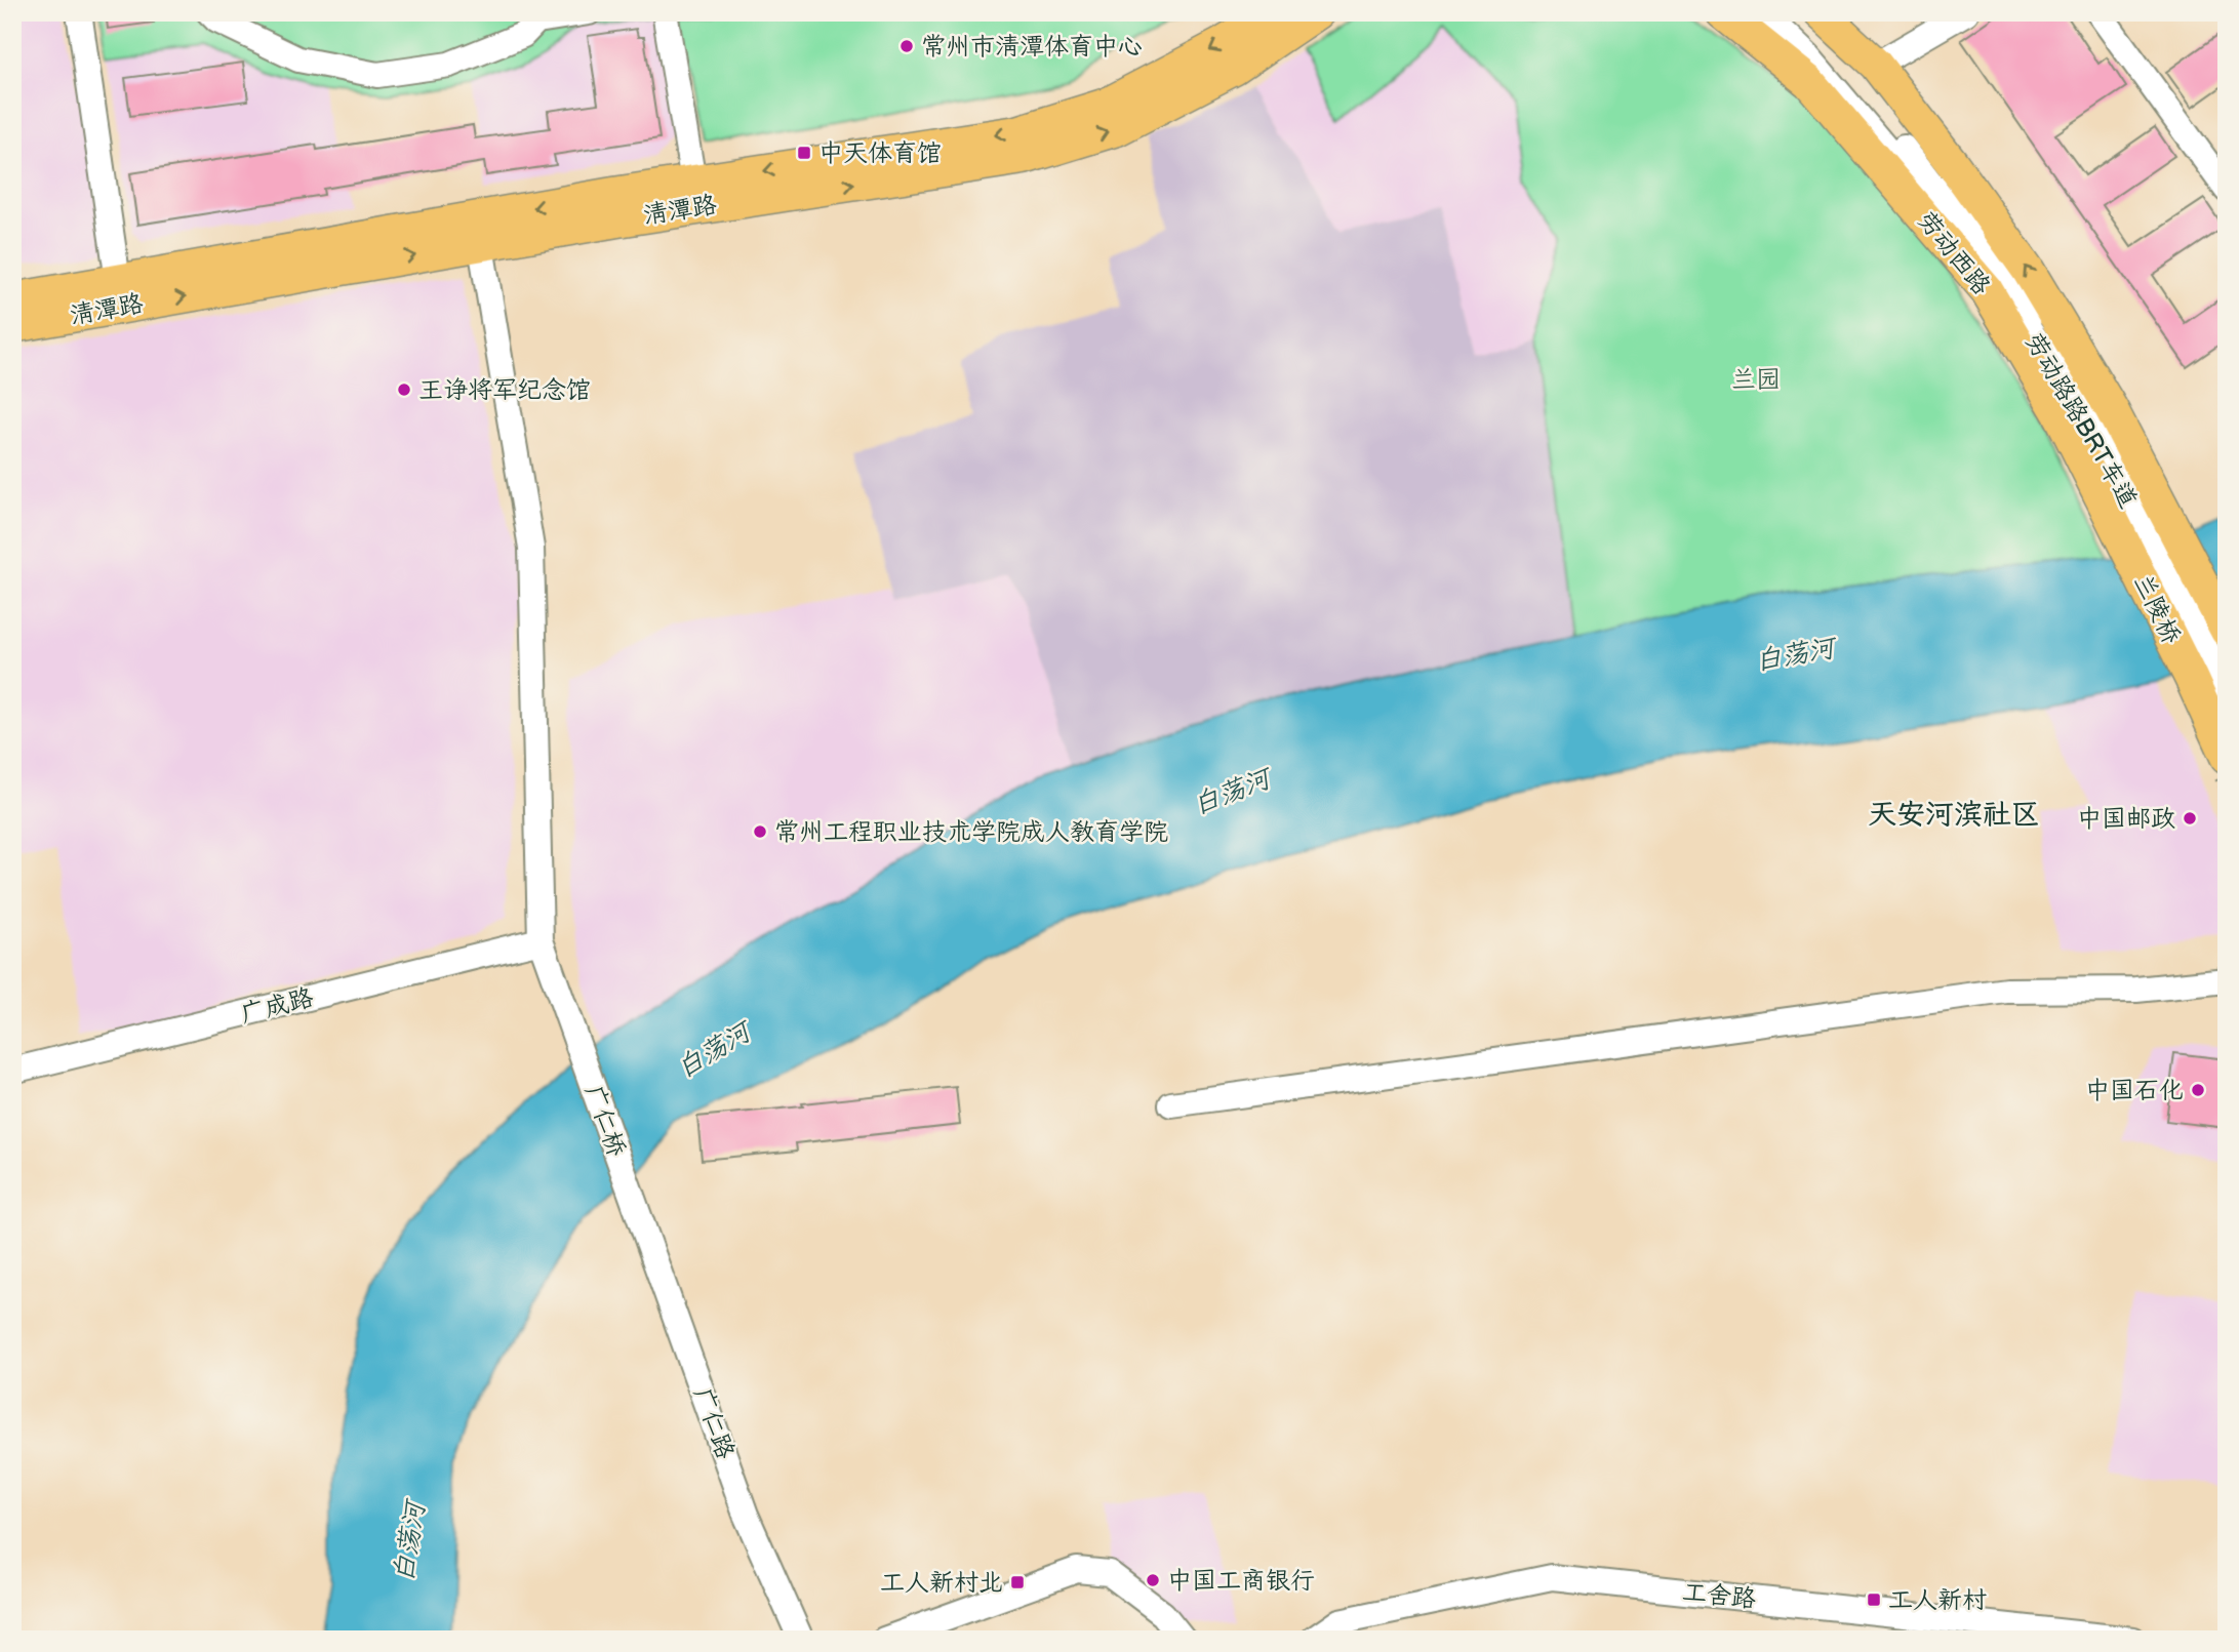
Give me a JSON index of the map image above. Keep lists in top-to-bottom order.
{
  "streets": {
    "main road": ["清潭路", "劳动西路", "兰陵桥"],
    "street": [
      "劳动路路BRT车道",
      "广成路",
      "广仁桥",
      "广仁路",
      "工舍路"
    ]
  },
  "crossings": [
    ["清潭路", "广仁桥"],
    ["劳动西路", "劳动路路BRT车道"],
    ["劳动西路", "兰陵桥"],
    ["劳动路路BRT车道", "兰陵桥"],
    ["广成路", "广仁桥"],
    ["广仁桥", "广仁路"]
  ],
  "districts": ["天安河滨社区"],
  "water": ["白荡河"],
  "parks": ["兰园"],
  "places": {
    "other": [
      "常州市清潭体育中心",
      "王诤将军纪念馆",
      "中国邮政",
      "常州工程职业技术学院成人教育学院",
      "中国石化",
      "中国工商银行"
    ],
    "transit": ["中天体育馆", "工人新村北", "工人新村"]
  }
}
